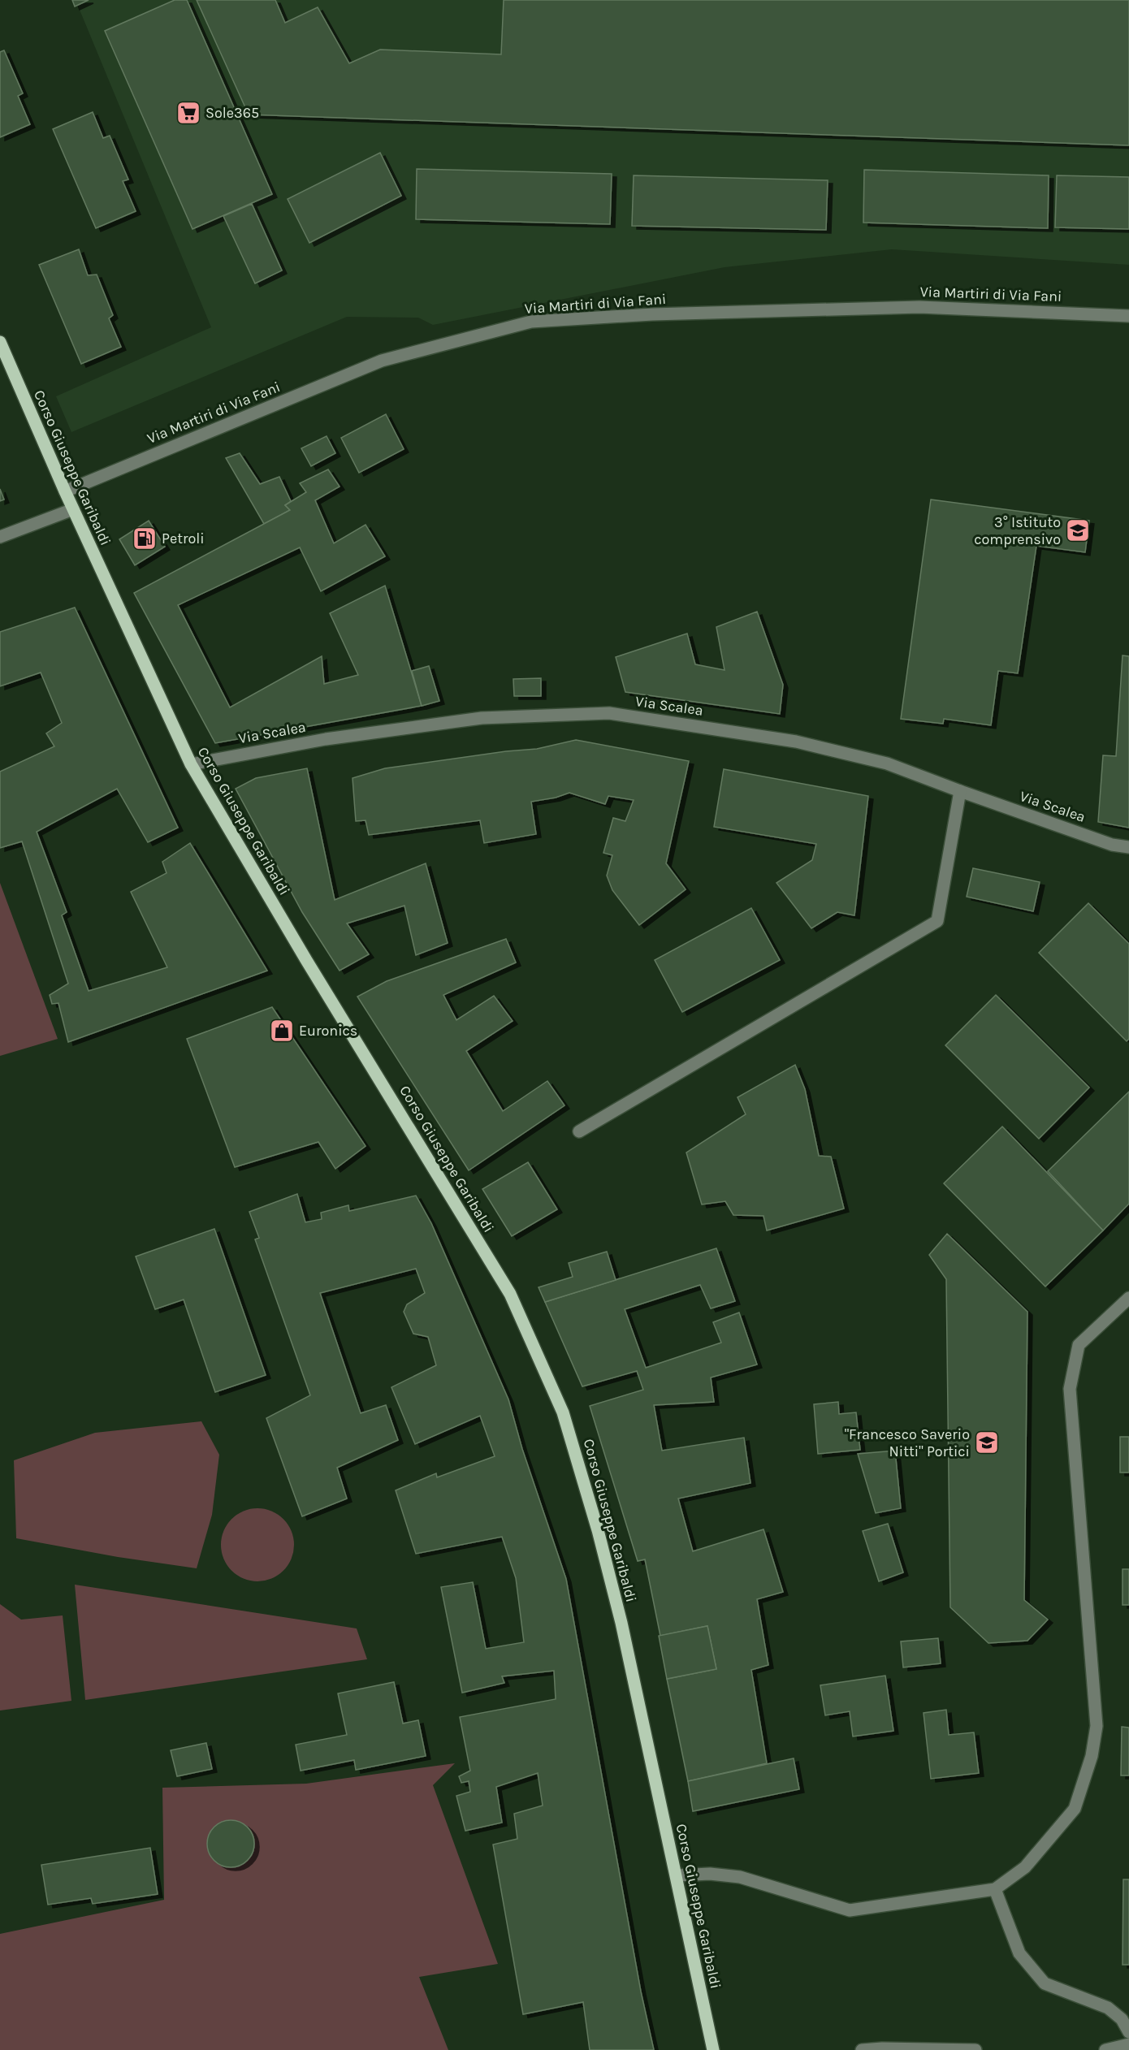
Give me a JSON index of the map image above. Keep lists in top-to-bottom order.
{
  "streets": {
    "main road": ["Corso Giuseppe Garibaldi"],
    "street": ["Via Martiri di Via Fani", "Via Scalea"]
  },
  "crossings": [
    ["Via Martiri di Via Fani", "Corso Giuseppe Garibaldi"],
    ["Corso Giuseppe Garibaldi", "Via Scalea"]
  ],
  "places": {
    "supermarket": ["Sole365"],
    "school or university": ["3° Istituto comprensivo", "\"Francesco Saverio Nitti\" Portici"],
    "fuel station": ["Petroli"],
    "shop": ["Euronics"]
  }
}
